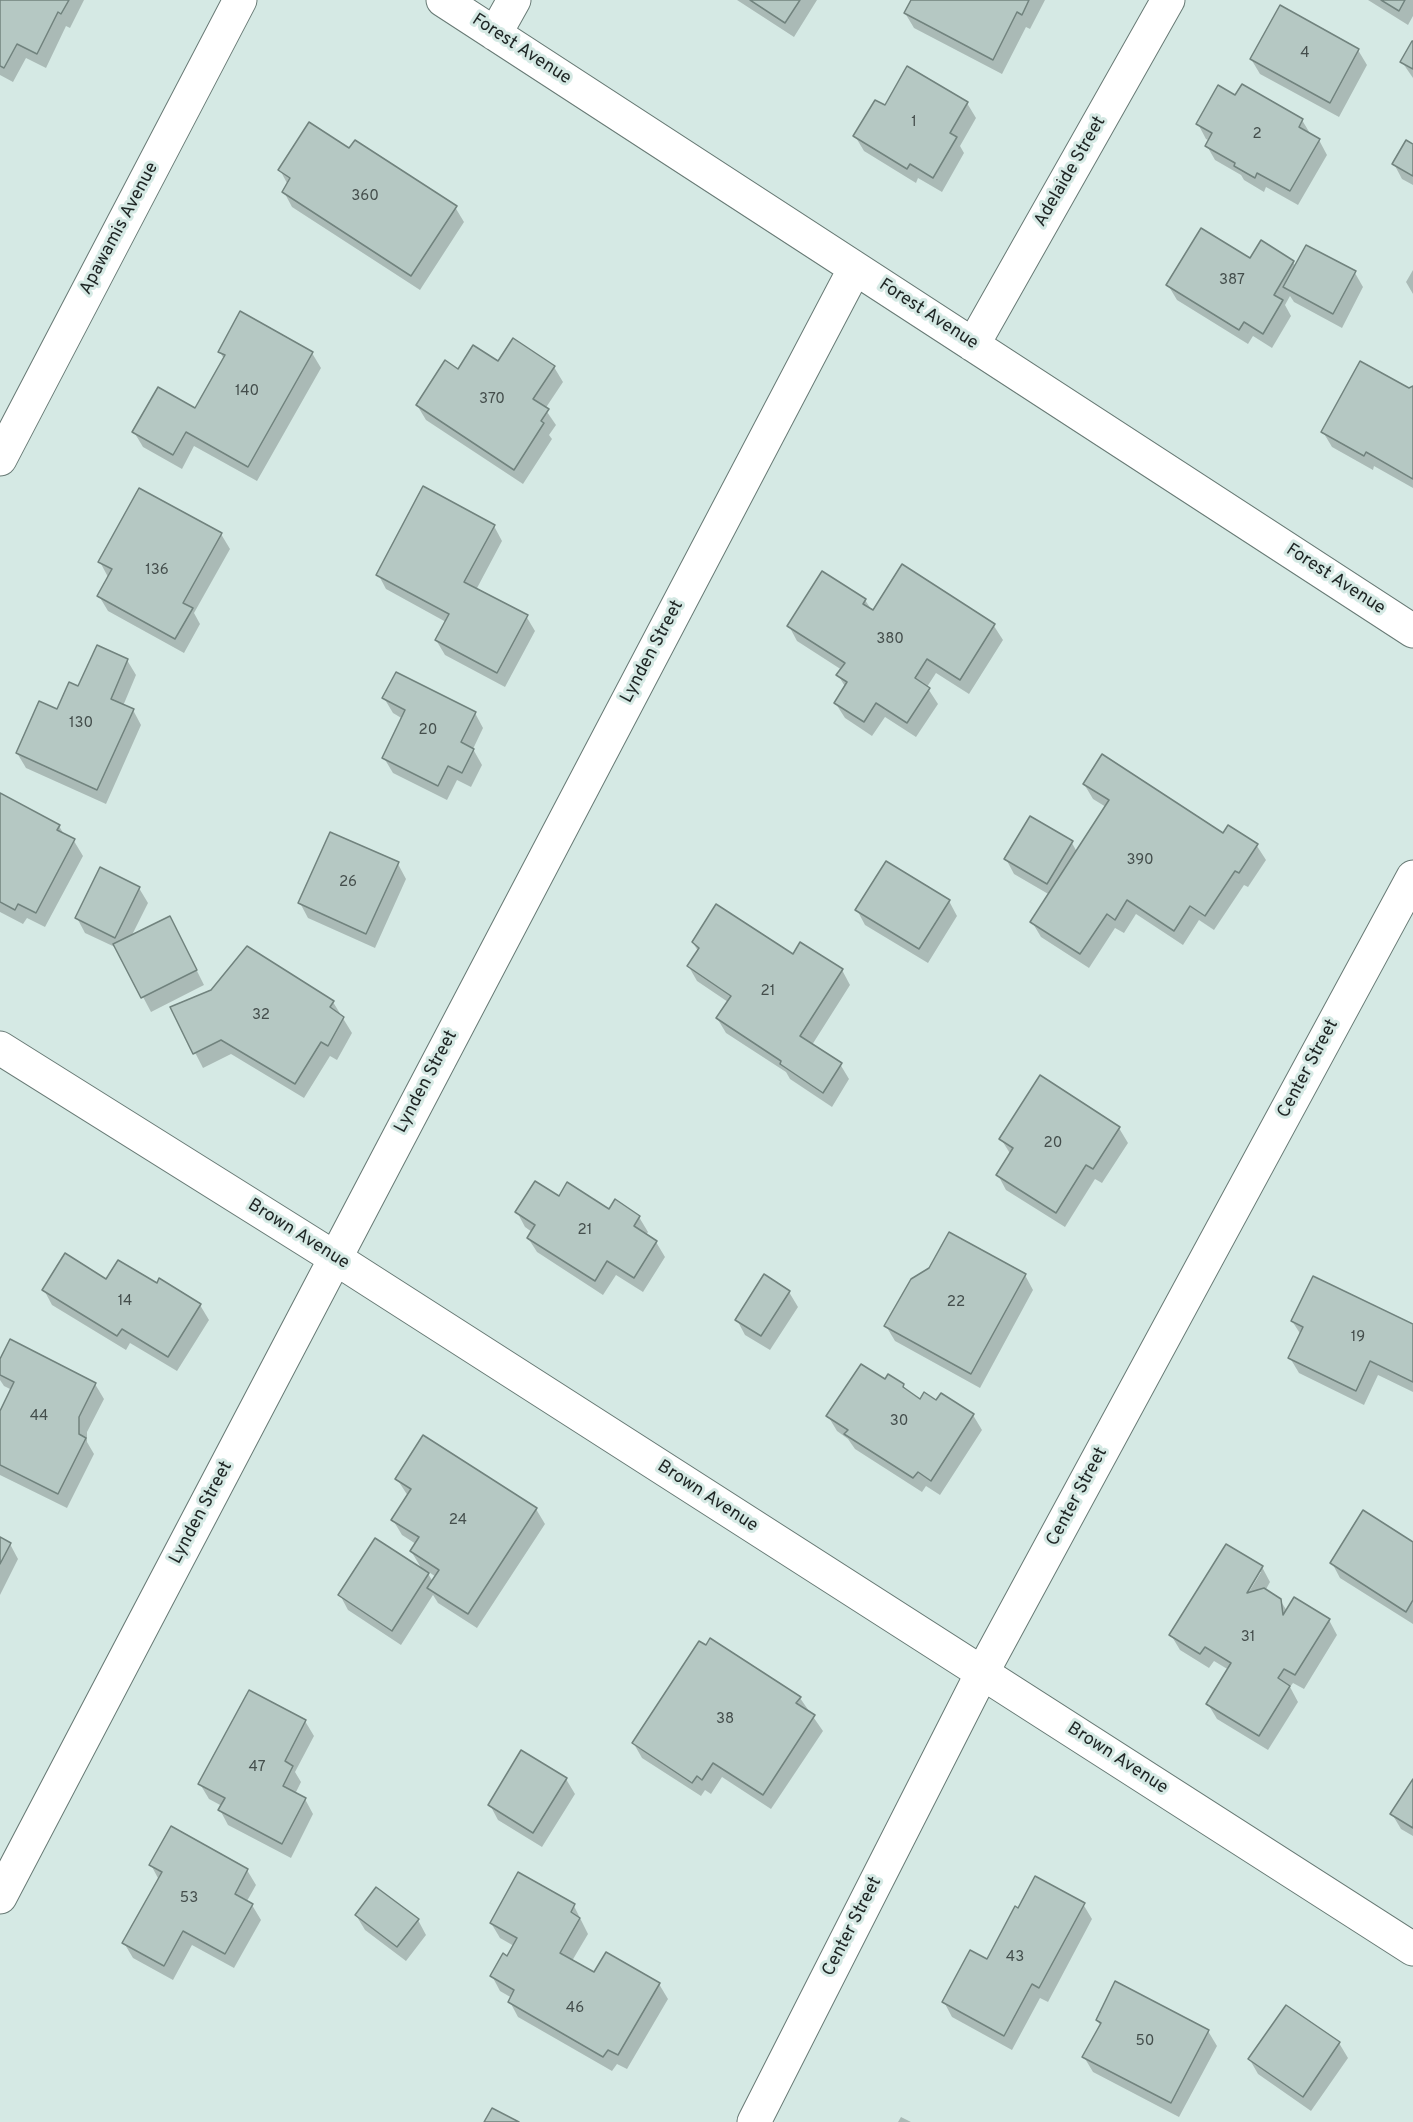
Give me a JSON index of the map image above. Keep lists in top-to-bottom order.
{
  "streets": {
    "street": [
      "Forest Avenue",
      "Adelaide Street",
      "Apawamis Avenue",
      "Lynden Street",
      "Center Street",
      "Brown Avenue"
    ]
  },
  "crossings": [
    ["Forest Avenue", "Adelaide Street"],
    ["Forest Avenue", "Lynden Street"],
    ["Lynden Street", "Brown Avenue"],
    ["Center Street", "Brown Avenue"]
  ],
  "house_numbers": [
    "4",
    "1",
    "2",
    "360",
    "387",
    "140",
    "370",
    "136",
    "380",
    "130",
    "20",
    "390",
    "26",
    "21",
    "32",
    "20",
    "21",
    "14",
    "22",
    "19",
    "44",
    "30",
    "24",
    "31",
    "38",
    "47",
    "53",
    "43",
    "46",
    "50"
  ]
}
